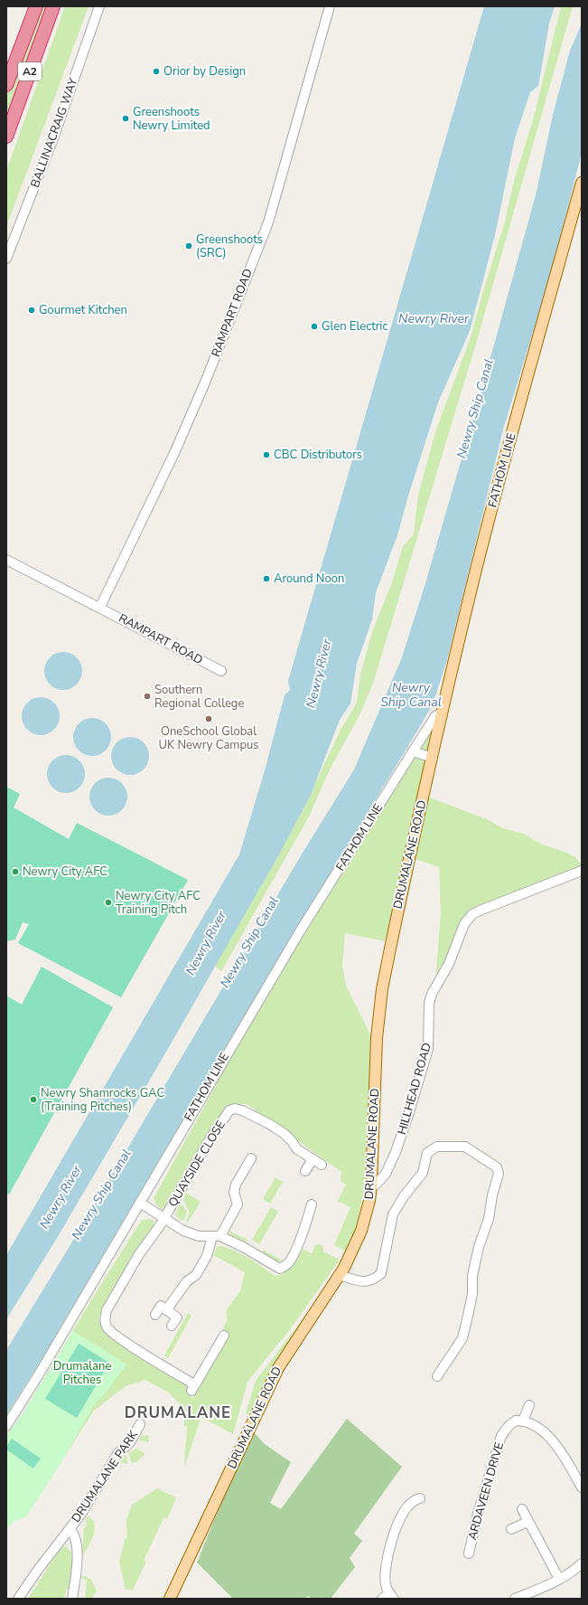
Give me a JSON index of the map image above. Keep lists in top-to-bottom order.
{
  "streets": {
    "highway": ["A2"],
    "main road": ["FATHOM LINE", "DRUMALANE ROAD"],
    "street": [
      "BALLINACRAIG WAY",
      "RAMPART ROAD",
      "HILLHEAD ROAD",
      "QUAYSIDE CLOSE",
      "DRUMALANE PARK",
      "ARDAVEEN DRIVE"
    ]
  },
  "crossings": [
    ["FATHOM LINE", "DRUMALANE ROAD"],
    ["FATHOM LINE", "QUAYSIDE CLOSE"],
    ["DRUMALANE ROAD", "HILLHEAD ROAD"]
  ],
  "districts": ["DRUMALANE"],
  "water": ["Newry River", "Newry Ship Canal"],
  "parks": ["Drumalane Pitches"],
  "places": [
    "Orior by Design",
    "Greenshoots Newry Limited",
    "Greenshoots (SRC)",
    "Gourmet Kitchen",
    "Glen Electric",
    "CBC Distributors",
    "Around Noon",
    "Southern Regional College",
    "OneSchool Global UK Newry Campus",
    "Newry City AFC",
    "Newry City AFC Training Pitch",
    "Newry Shamrocks GAC (Training Pitches)"
  ]
}
